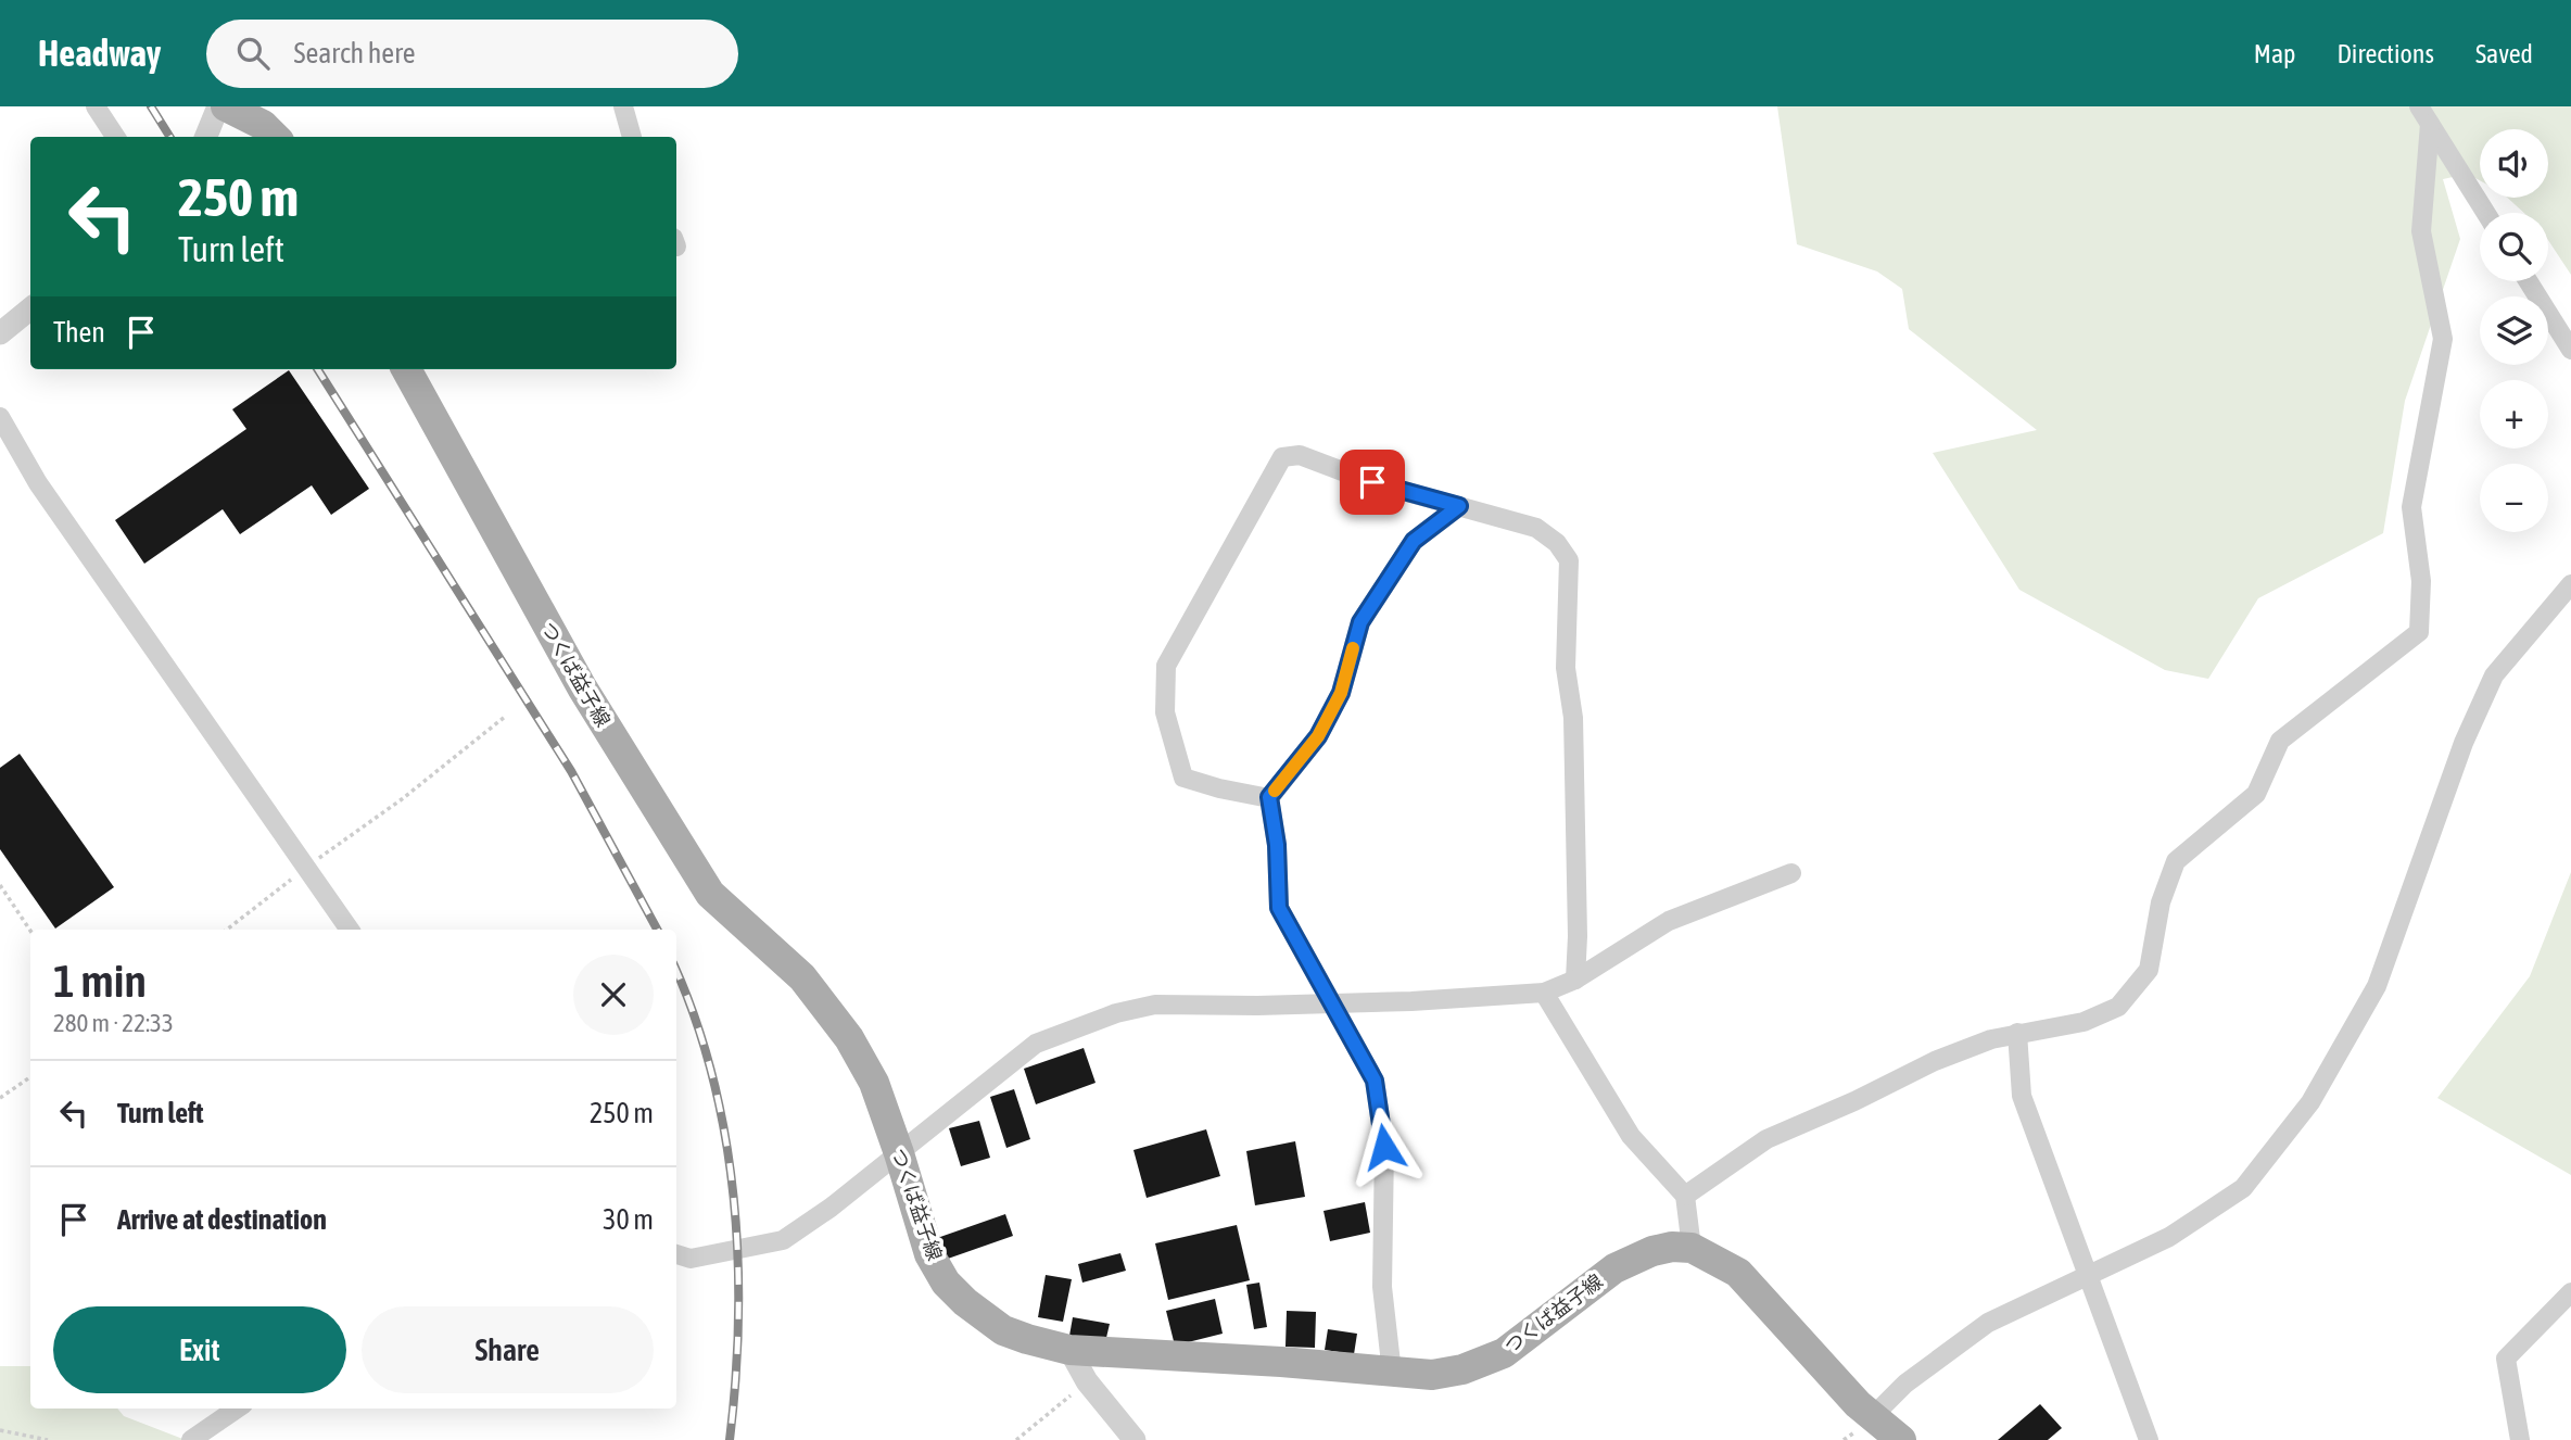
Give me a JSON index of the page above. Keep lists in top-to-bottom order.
{
  "streets": {
    "main road": ["つくば益子線"]
  },
  "page": {
    "header": "Headway",
    "search": "Search here",
    "nav": ["Map", "Directions", "Saved"],
    "map_buttons": ["+", "−"],
    "turn": ["250 m", "Turn left"],
    "then": "Then",
    "heading": ["1 min", "280 m · 22:33"],
    "list": [
      {
        "name": "Turn left",
        "value": "250 m"
      },
      {
        "name": "Arrive at destination",
        "value": "30 m"
      }
    ],
    "buttons": ["Exit", "Share"]
  }
}
